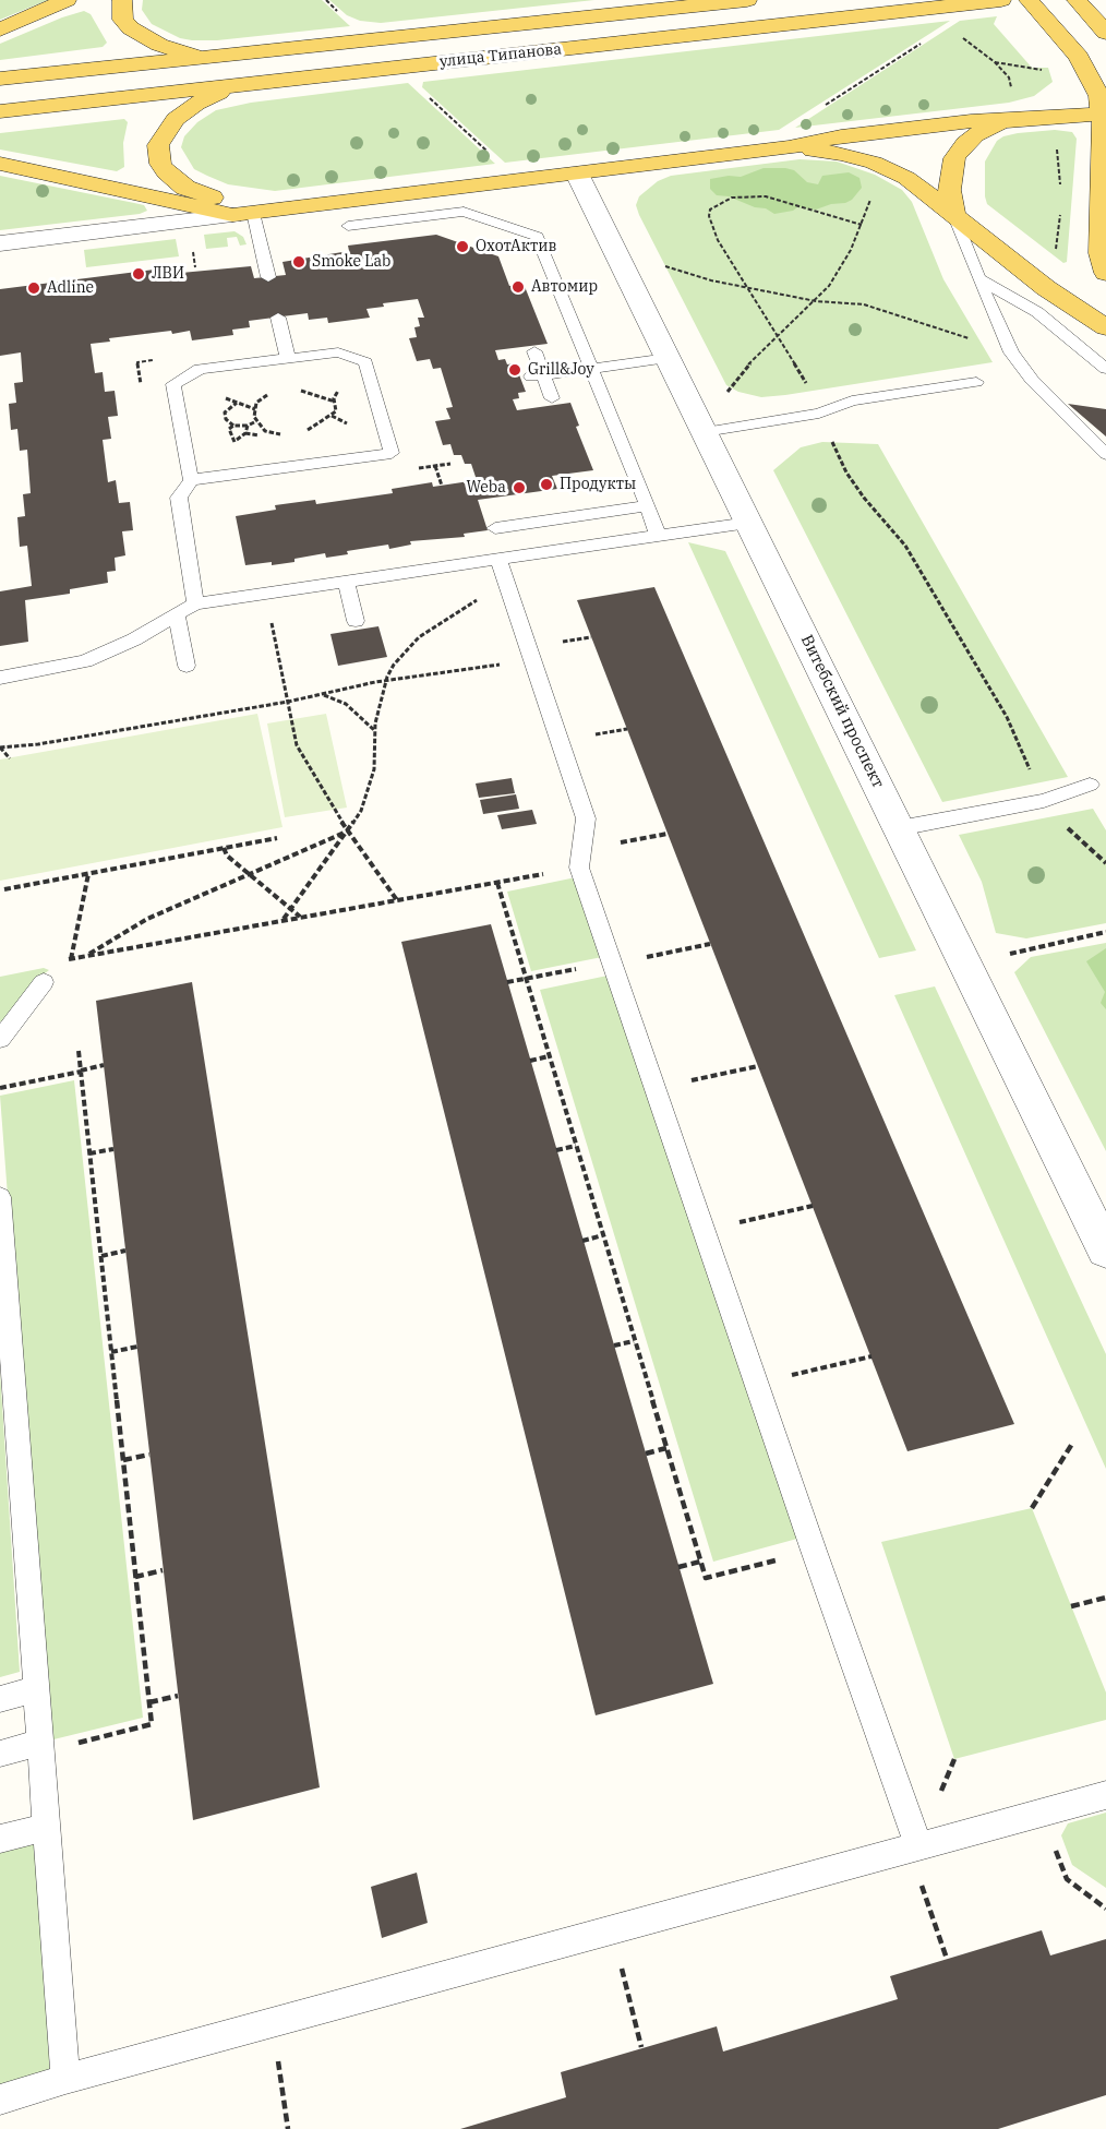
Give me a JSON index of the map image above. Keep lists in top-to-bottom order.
{
  "streets": {
    "main road": ["улица Типанова"],
    "street": ["Витебский проспект"]
  },
  "places": [
    "ОхотАктив",
    "Smoke Lab",
    "ЛВИ",
    "Автомир",
    "Adline",
    "Grill&Joy",
    "Продукты",
    "Weba"
  ]
}
